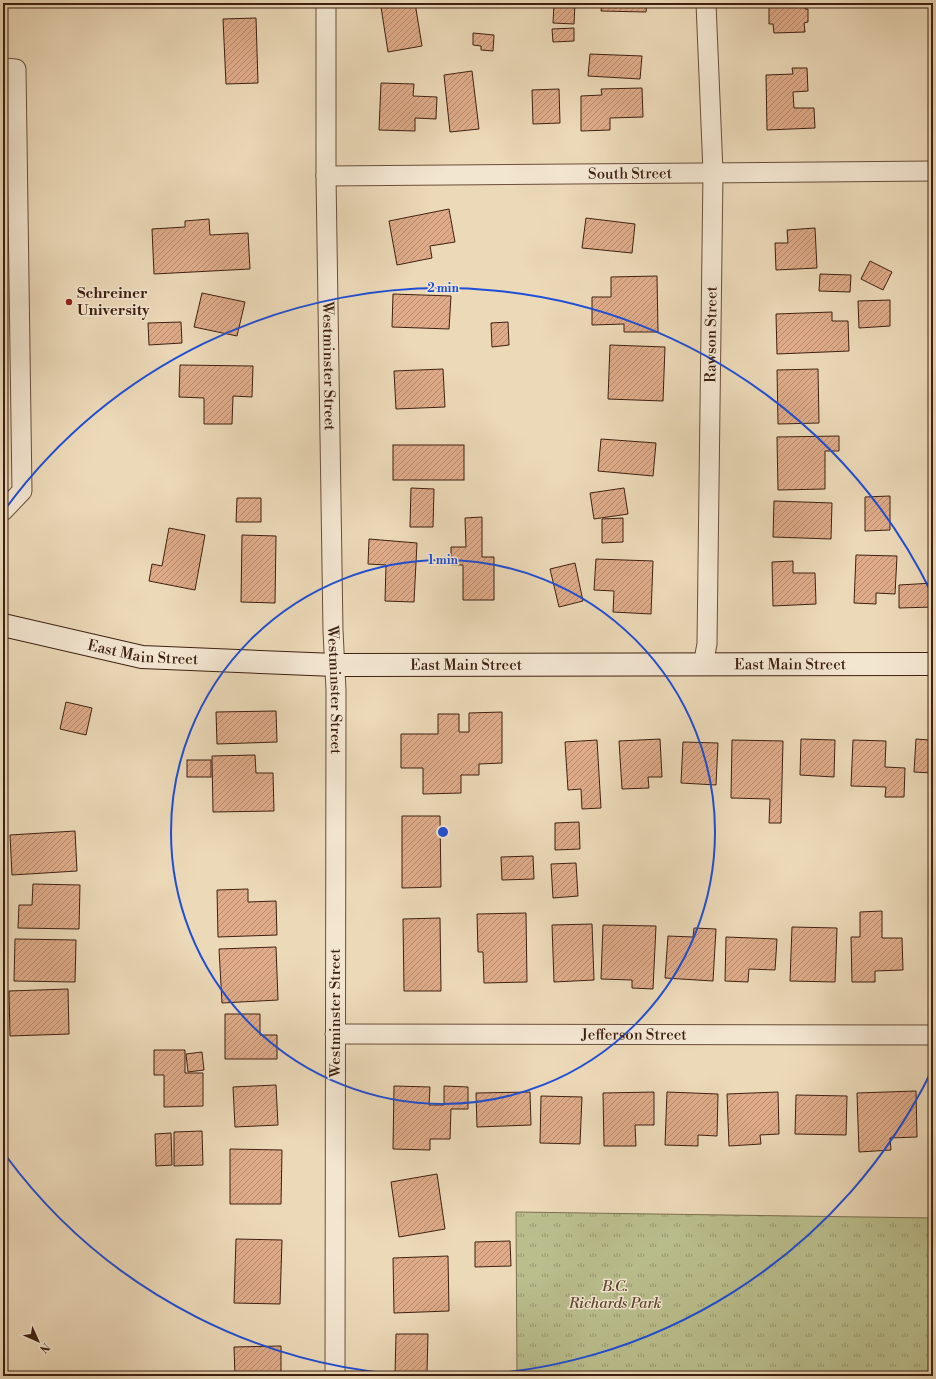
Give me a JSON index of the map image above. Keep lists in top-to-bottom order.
{
  "streets": {
    "street": [
      "South Street",
      "Rawson Street",
      "Westminster Street",
      "East Main Street",
      "Jefferson Street"
    ]
  },
  "crossings": [
    ["South Street", "Rawson Street"],
    ["South Street", "Westminster Street"],
    ["Rawson Street", "East Main Street"],
    ["Westminster Street", "East Main Street"],
    ["Westminster Street", "Jefferson Street"]
  ],
  "parks": ["B.C. Richards Park"],
  "places": ["Schreiner University"],
  "north": "bottom right",
  "rings": ["2 min", "1 min"]
}
